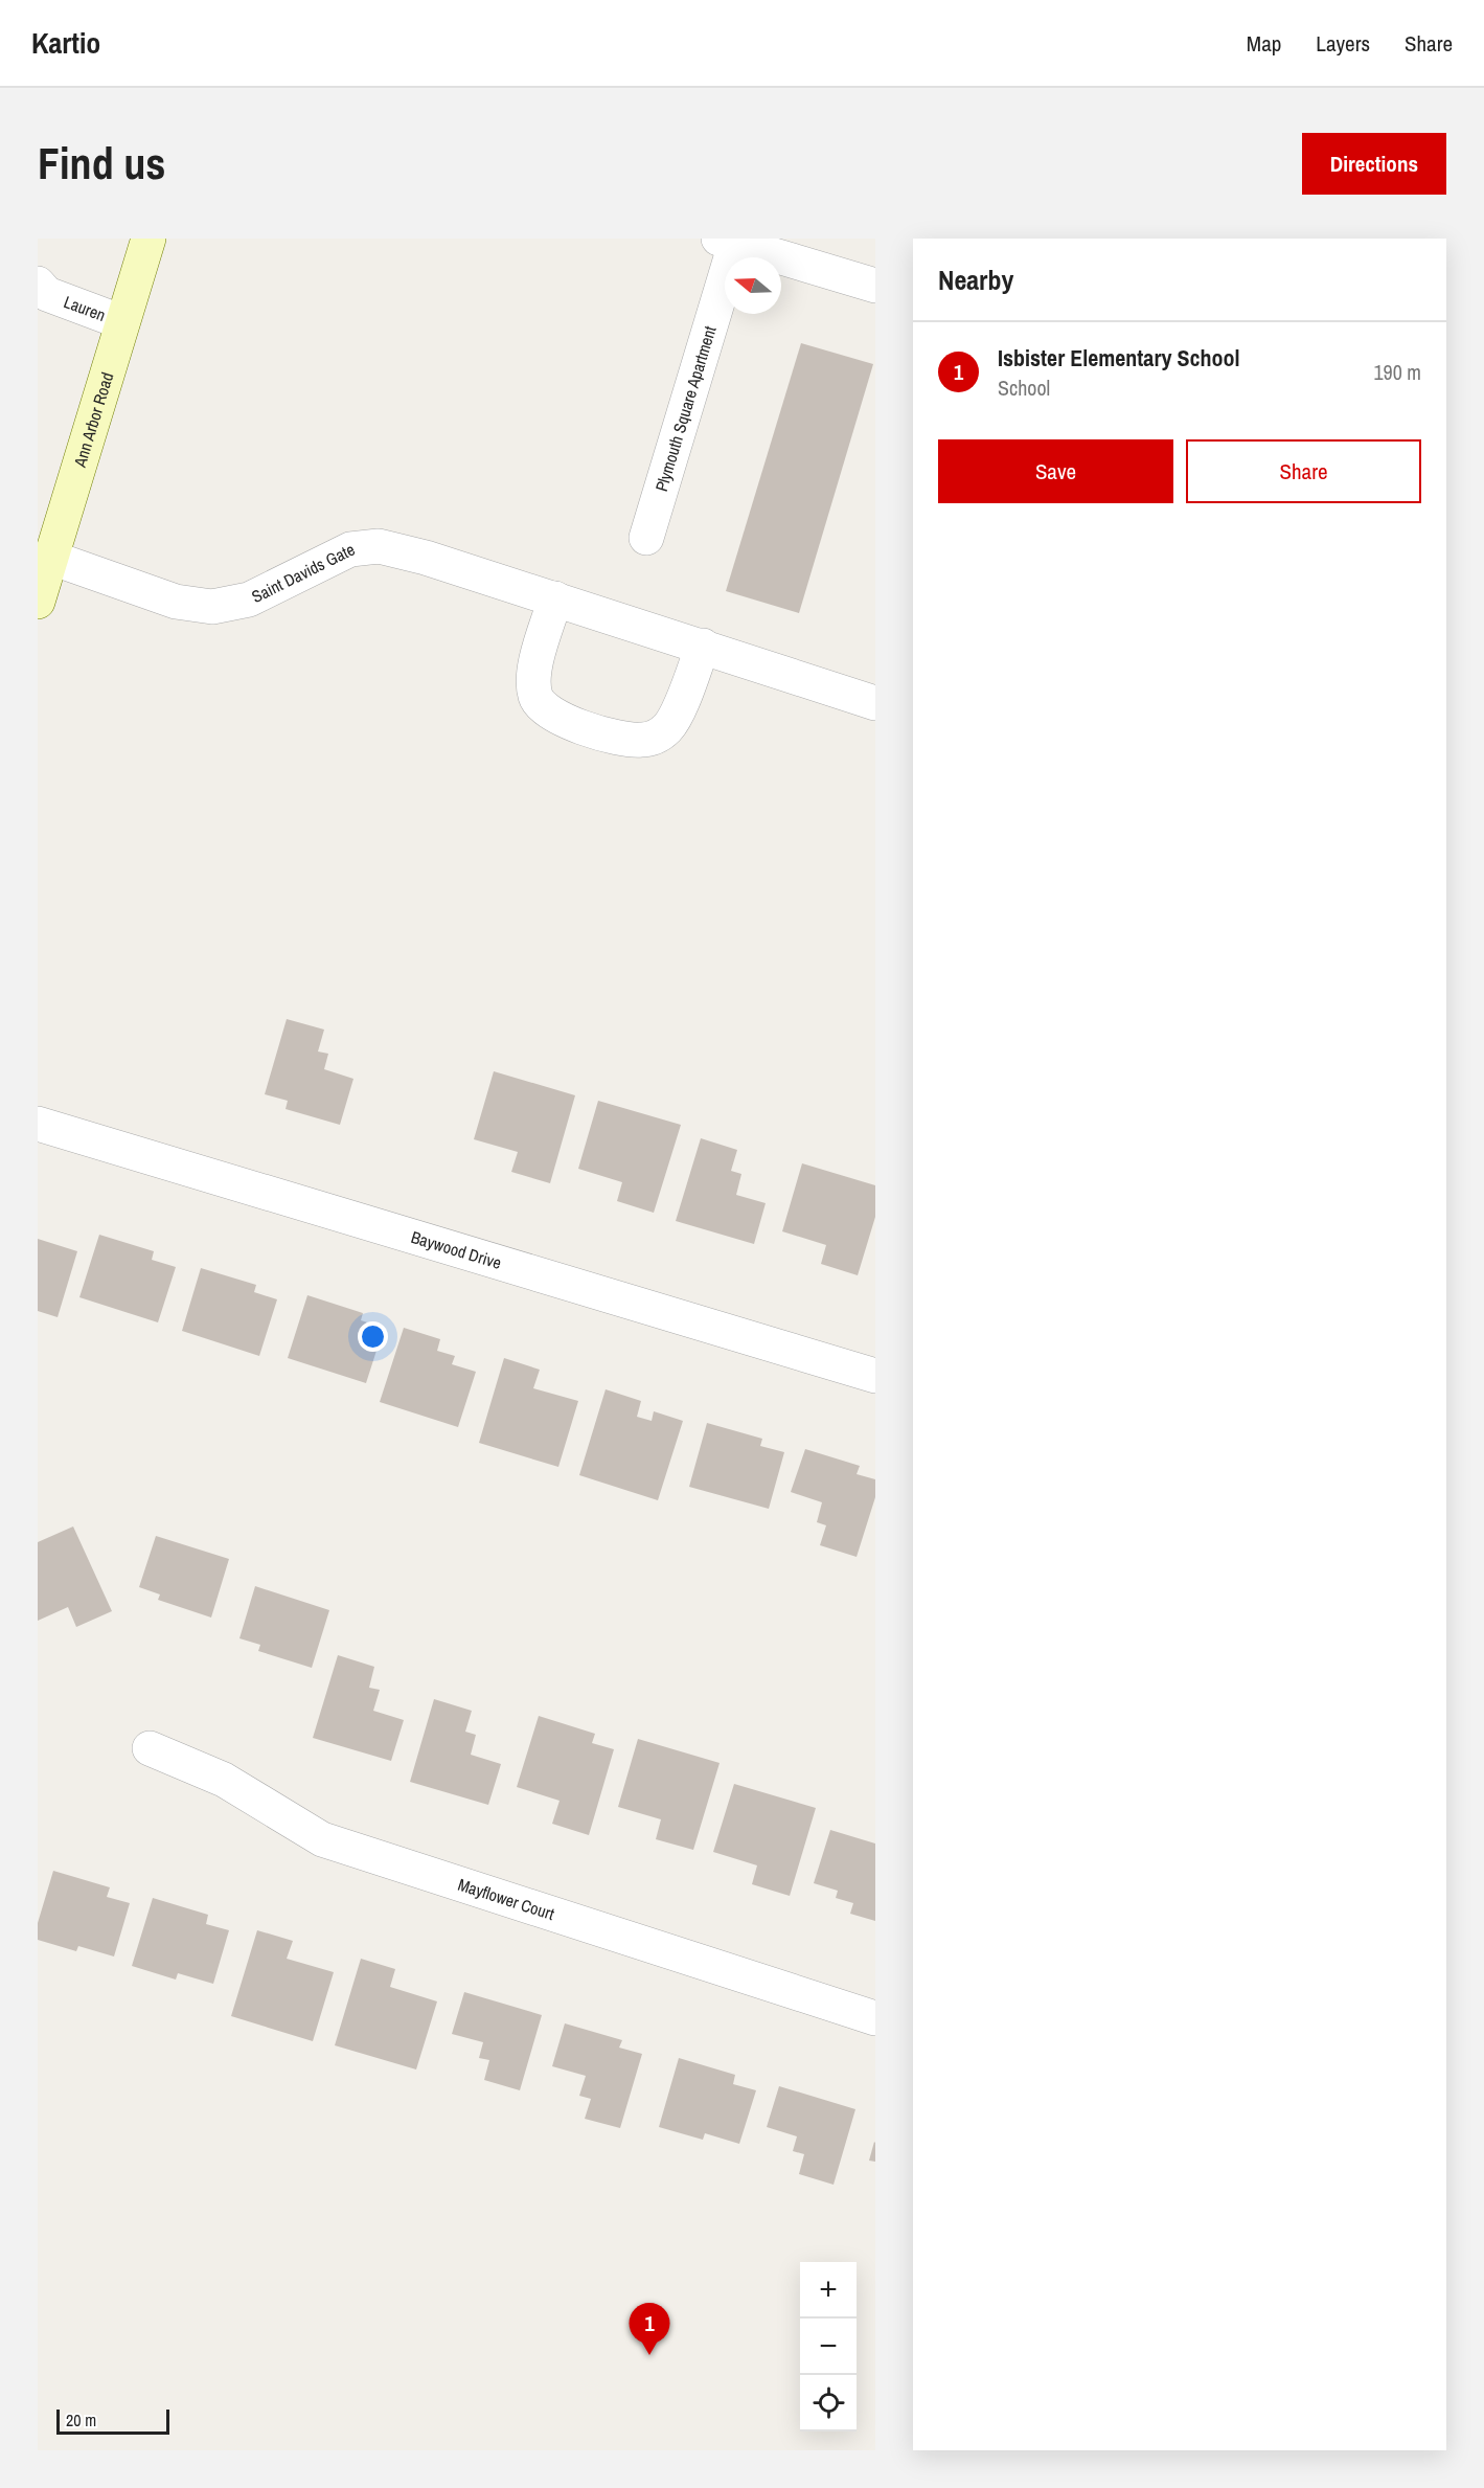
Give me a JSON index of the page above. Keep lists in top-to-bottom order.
{
  "streets": {
    "main road": ["Ann Arbor Road"],
    "street": [
      "Lauren",
      "Plymouth Square Apartment",
      "Saint Davids Gate",
      "Baywood Drive",
      "Mayflower Court"
    ]
  },
  "crossings": [
    ["Lauren", "Ann Arbor Road"],
    ["Ann Arbor Road", "Saint Davids Gate"]
  ],
  "scale_bar": "20 m",
  "north": "left",
  "page": {
    "header": "Kartio",
    "nav": ["Map", "Layers", "Share"],
    "buttons": [
      "Directions",
      ["Save", "Share"]
    ],
    "title": "Find us",
    "heading": "Nearby",
    "list": [
      {
        "mark": "1",
        "name": "Isbister Elementary School",
        "note": "School",
        "value": "190 m"
      }
    ],
    "map_buttons": ["+", "−"],
    "pins": "1",
    "scale": "20 m"
  }
}
